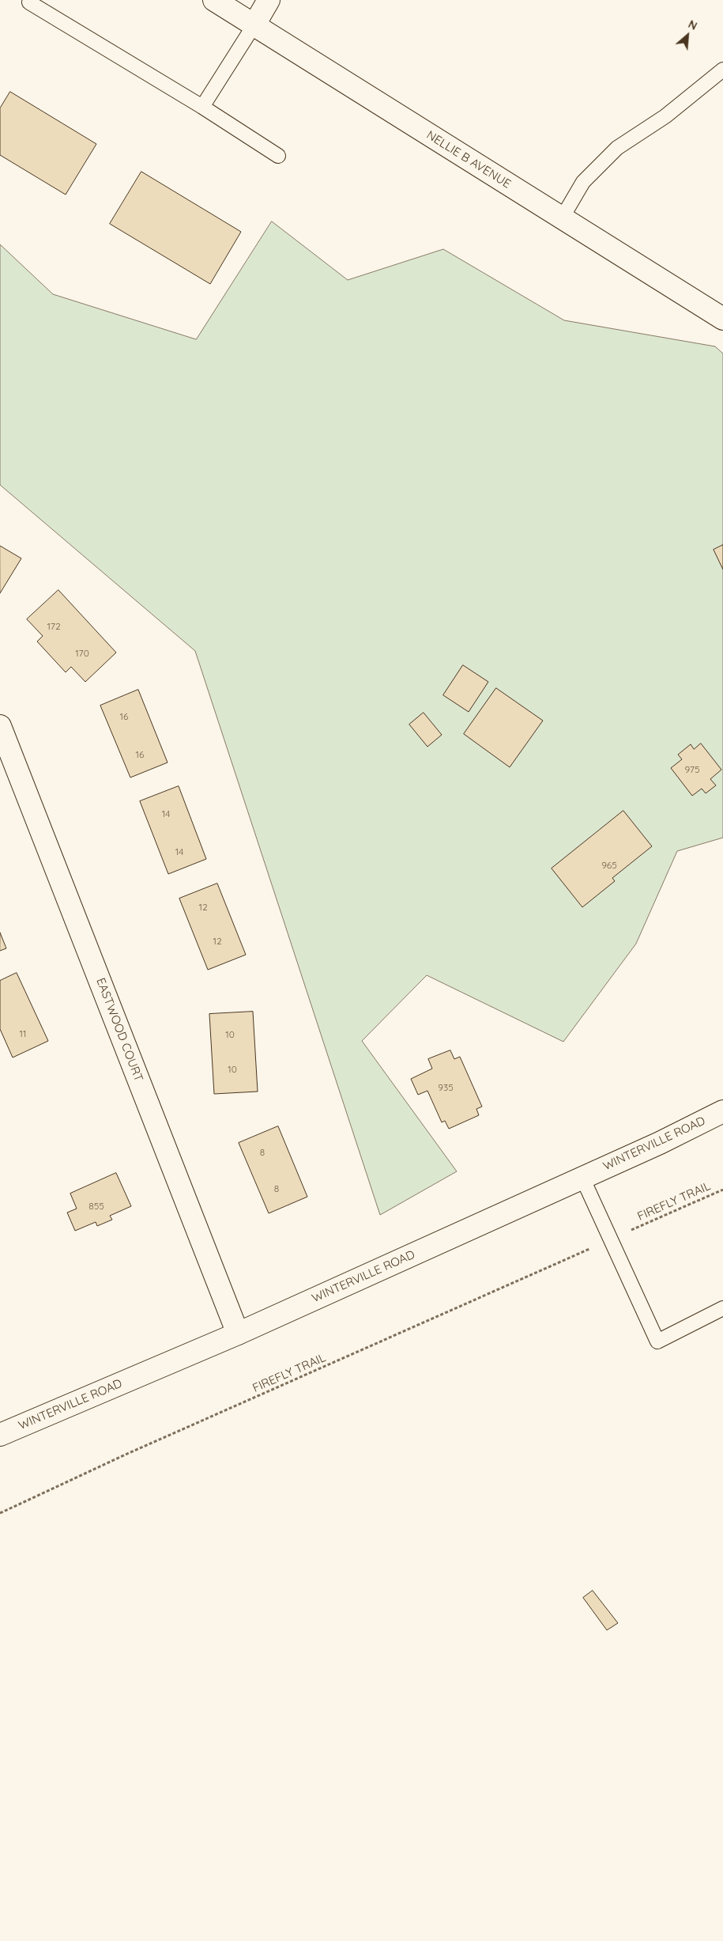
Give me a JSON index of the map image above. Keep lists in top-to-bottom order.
{
  "streets": {
    "street": ["NELLIE B AVENUE", "EASTWOOD COURT", "WINTERVILLE ROAD"],
    "path": ["FIREFLY TRAIL"]
  },
  "crossings": [
    ["EASTWOOD COURT", "WINTERVILLE ROAD"]
  ],
  "house_numbers": [
    "172",
    "170",
    "16",
    "16",
    "975",
    "14",
    "14",
    "965",
    "12",
    "12",
    "11",
    "10",
    "10",
    "935",
    "8",
    "8",
    "855"
  ],
  "north": "top right"
}
